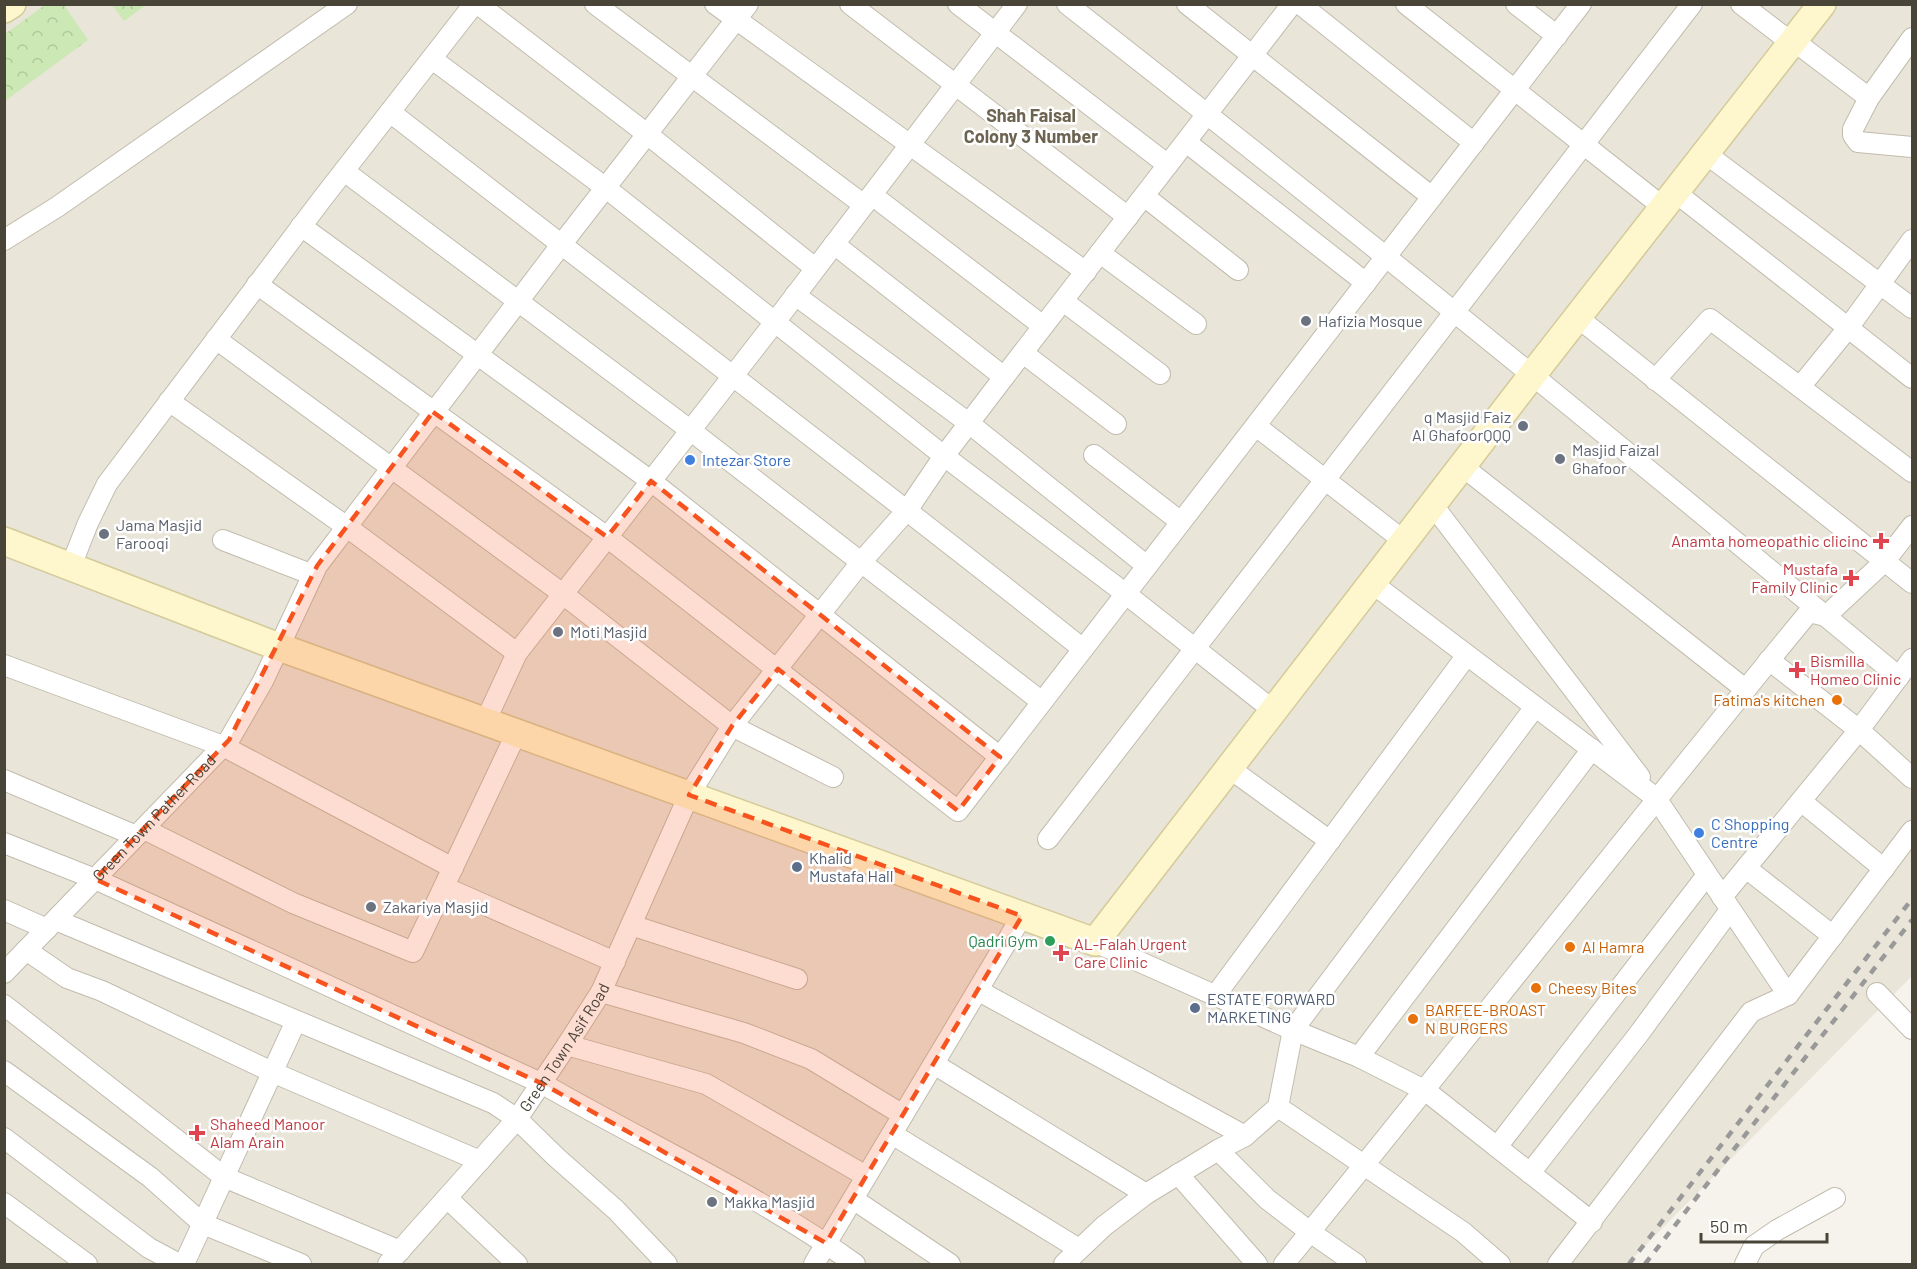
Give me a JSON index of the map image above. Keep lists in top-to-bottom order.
{
  "streets": {
    "street": ["Green Town Pather Road", "Green Town Asif Road"]
  },
  "districts": ["Shah Faisal Colony 3 Number"],
  "places": {
    "other": [
      "Hafizia Mosque",
      "q Masjid Faiz Al GhafoorQQQ",
      "Masjid Faizal Ghafoor",
      "Intezar Store",
      "Jama Masjid Farooqi",
      "Moti Masjid",
      "Fatima's kitchen",
      "C Shopping Centre",
      "Khalid Mustafa Hall",
      "Zakariya Masjid",
      "Qadri Gym",
      "Al Hamra",
      "Cheesy Bites",
      "ESTATE FORWARD MARKETING",
      "BARFEE-BROAST N BURGERS",
      "Makka Masjid"
    ],
    "health": [
      "Anamta homeopathic clicinc",
      "Mustafa Family Clinic",
      "Bismilla Homeo Clinic",
      "AL-Falah Urgent Care Clinic",
      "Shaheed Manoor Alam Arain"
    ]
  },
  "scale_bar": "50 m"
}
